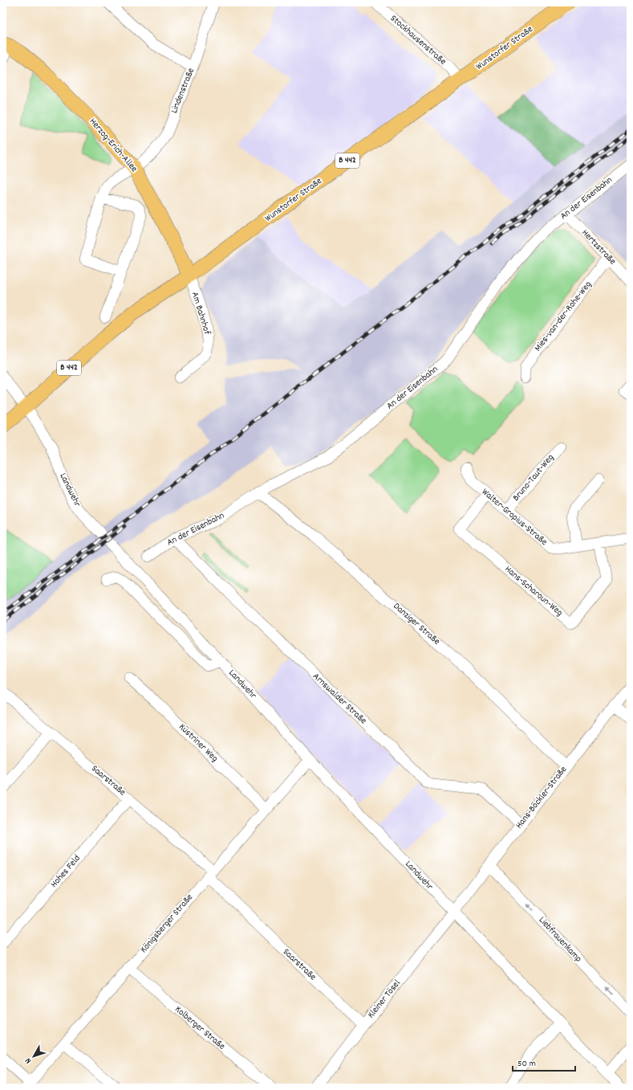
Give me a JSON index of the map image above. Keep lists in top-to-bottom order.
{
  "streets": {
    "main road": ["Wunstorfer Straße", "Herzog-Erich-Allee", "B 442"],
    "street": [
      "Stockhausenstraße",
      "Lindenstraße",
      "An der Eisenbahn",
      "Hertzstraße",
      "Am Bahnhof",
      "Mies-van-der-Rohe-Weg",
      "Bruno-Taut-Weg",
      "Landwehr",
      "Walter-Gropius-Straße",
      "Hans-Scharoun-Weg",
      "Danziger Straße",
      "Arnswalder Straße",
      "Küstriner Weg",
      "Saarstraße",
      "Hans-Böckler-Straße",
      "Hohes Feld",
      "Königsberger Straße",
      "Liebfrauenkamp",
      "Kleiner Tösel",
      "Kolberger Straße"
    ]
  },
  "crossings": [
    ["Stockhausenstraße", "Wunstorfer Straße"],
    ["Wunstorfer Straße", "Herzog-Erich-Allee"],
    ["Wunstorfer Straße", "B 442"],
    ["Wunstorfer Straße", "Am Bahnhof"],
    ["Wunstorfer Straße", "Landwehr"],
    ["Lindenstraße", "Herzog-Erich-Allee"],
    ["Herzog-Erich-Allee", "Am Bahnhof"],
    ["B 442", "Landwehr"],
    ["An der Eisenbahn", "Hertzstraße"],
    ["An der Eisenbahn", "Danziger Straße"],
    ["An der Eisenbahn", "Arnswalder Straße"],
    ["Hertzstraße", "Mies-van-der-Rohe-Weg"],
    ["Bruno-Taut-Weg", "Walter-Gropius-Straße"],
    ["Landwehr", "Hans-Böckler-Straße"],
    ["Landwehr", "Königsberger Straße"],
    ["Landwehr", "Kleiner Tösel"],
    ["Walter-Gropius-Straße", "Hans-Scharoun-Weg"],
    ["Danziger Straße", "Hans-Böckler-Straße"],
    ["Arnswalder Straße", "Hans-Böckler-Straße"],
    ["Küstriner Weg", "Königsberger Straße"],
    ["Saarstraße", "Hohes Feld"],
    ["Saarstraße", "Königsberger Straße"],
    ["Saarstraße", "Kleiner Tösel"],
    ["Hans-Böckler-Straße", "Liebfrauenkamp"],
    ["Hans-Böckler-Straße", "Kleiner Tösel"],
    ["Königsberger Straße", "Kolberger Straße"]
  ],
  "one_way": ["Liebfrauenkamp"],
  "scale_bar": "50 m",
  "north": "bottom left"
}
